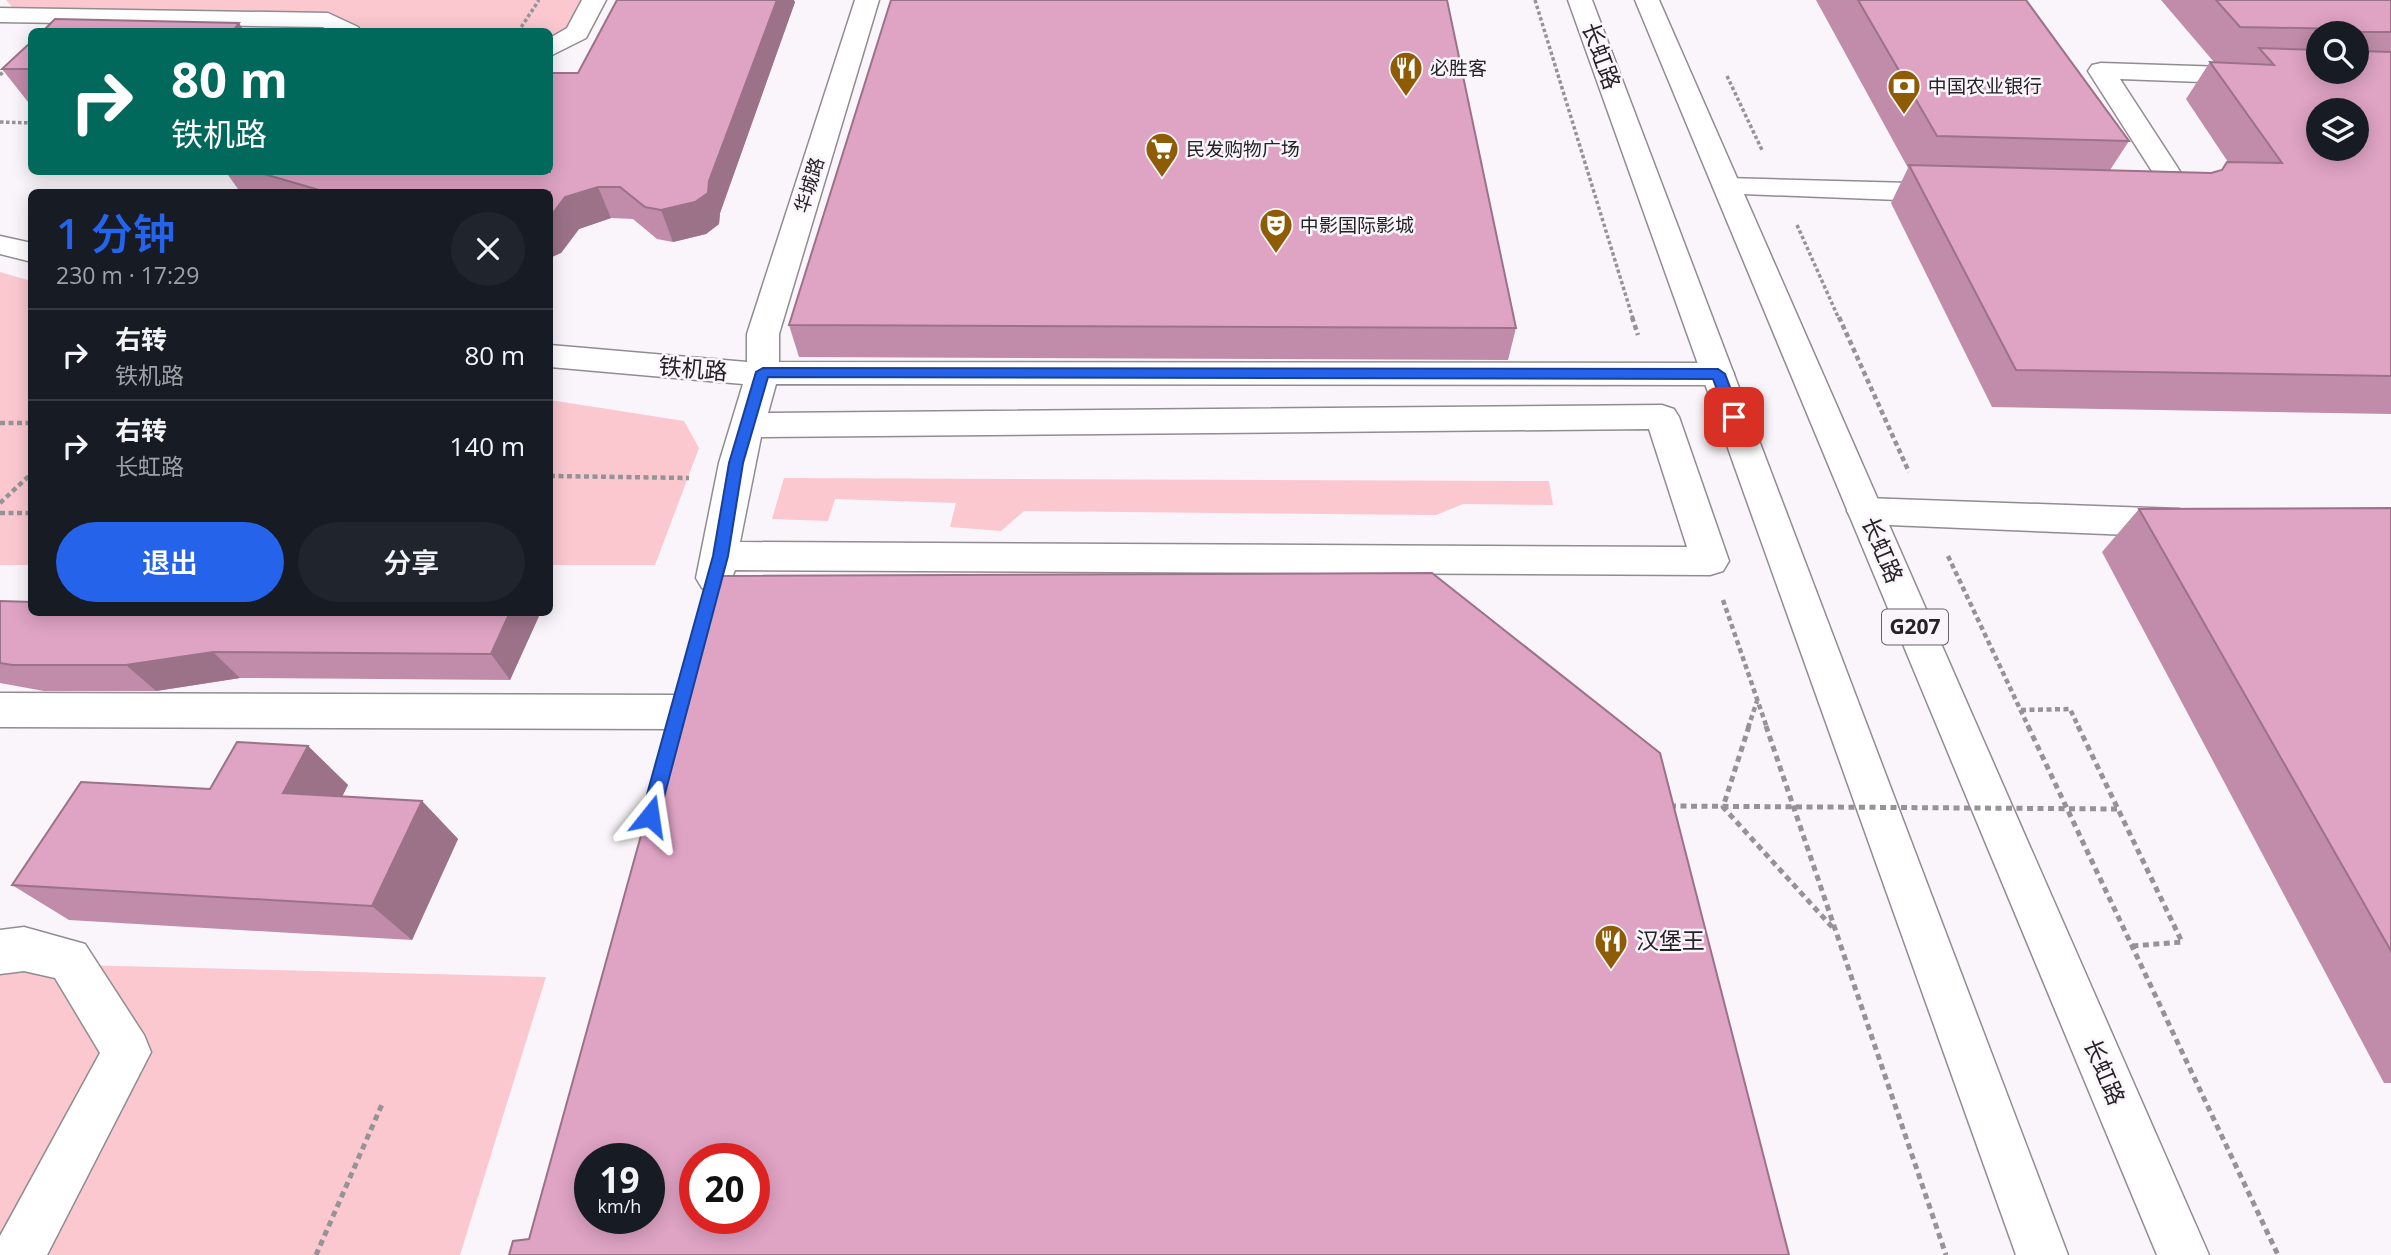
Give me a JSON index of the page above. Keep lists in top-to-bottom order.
{
  "streets": {
    "main road": [
      "长虹路",
      "华城路",
      "铁机路",
      "G207"
    ]
  },
  "crossings": [
    ["长虹路", "铁机路"],
    ["华城路", "铁机路"]
  ],
  "places": {
    "restaurant": ["必胜客", "汉堡王"],
    "bank": ["中国农业银行"],
    "supermarket": ["民发购物广场"],
    "theatre": ["中影国际影城"]
  },
  "page": {
    "turn": ["80 m", "铁机路"],
    "heading": ["1 分钟", "230 m · 17:29"],
    "list": [
      {
        "name": "右转",
        "note": "铁机路",
        "value": "80 m"
      },
      {
        "name": "右转",
        "note": "长虹路",
        "value": "140 m"
      }
    ],
    "buttons": ["退出", "分享"],
    "speed": "19 km/h",
    "limit": "20"
  }
}
